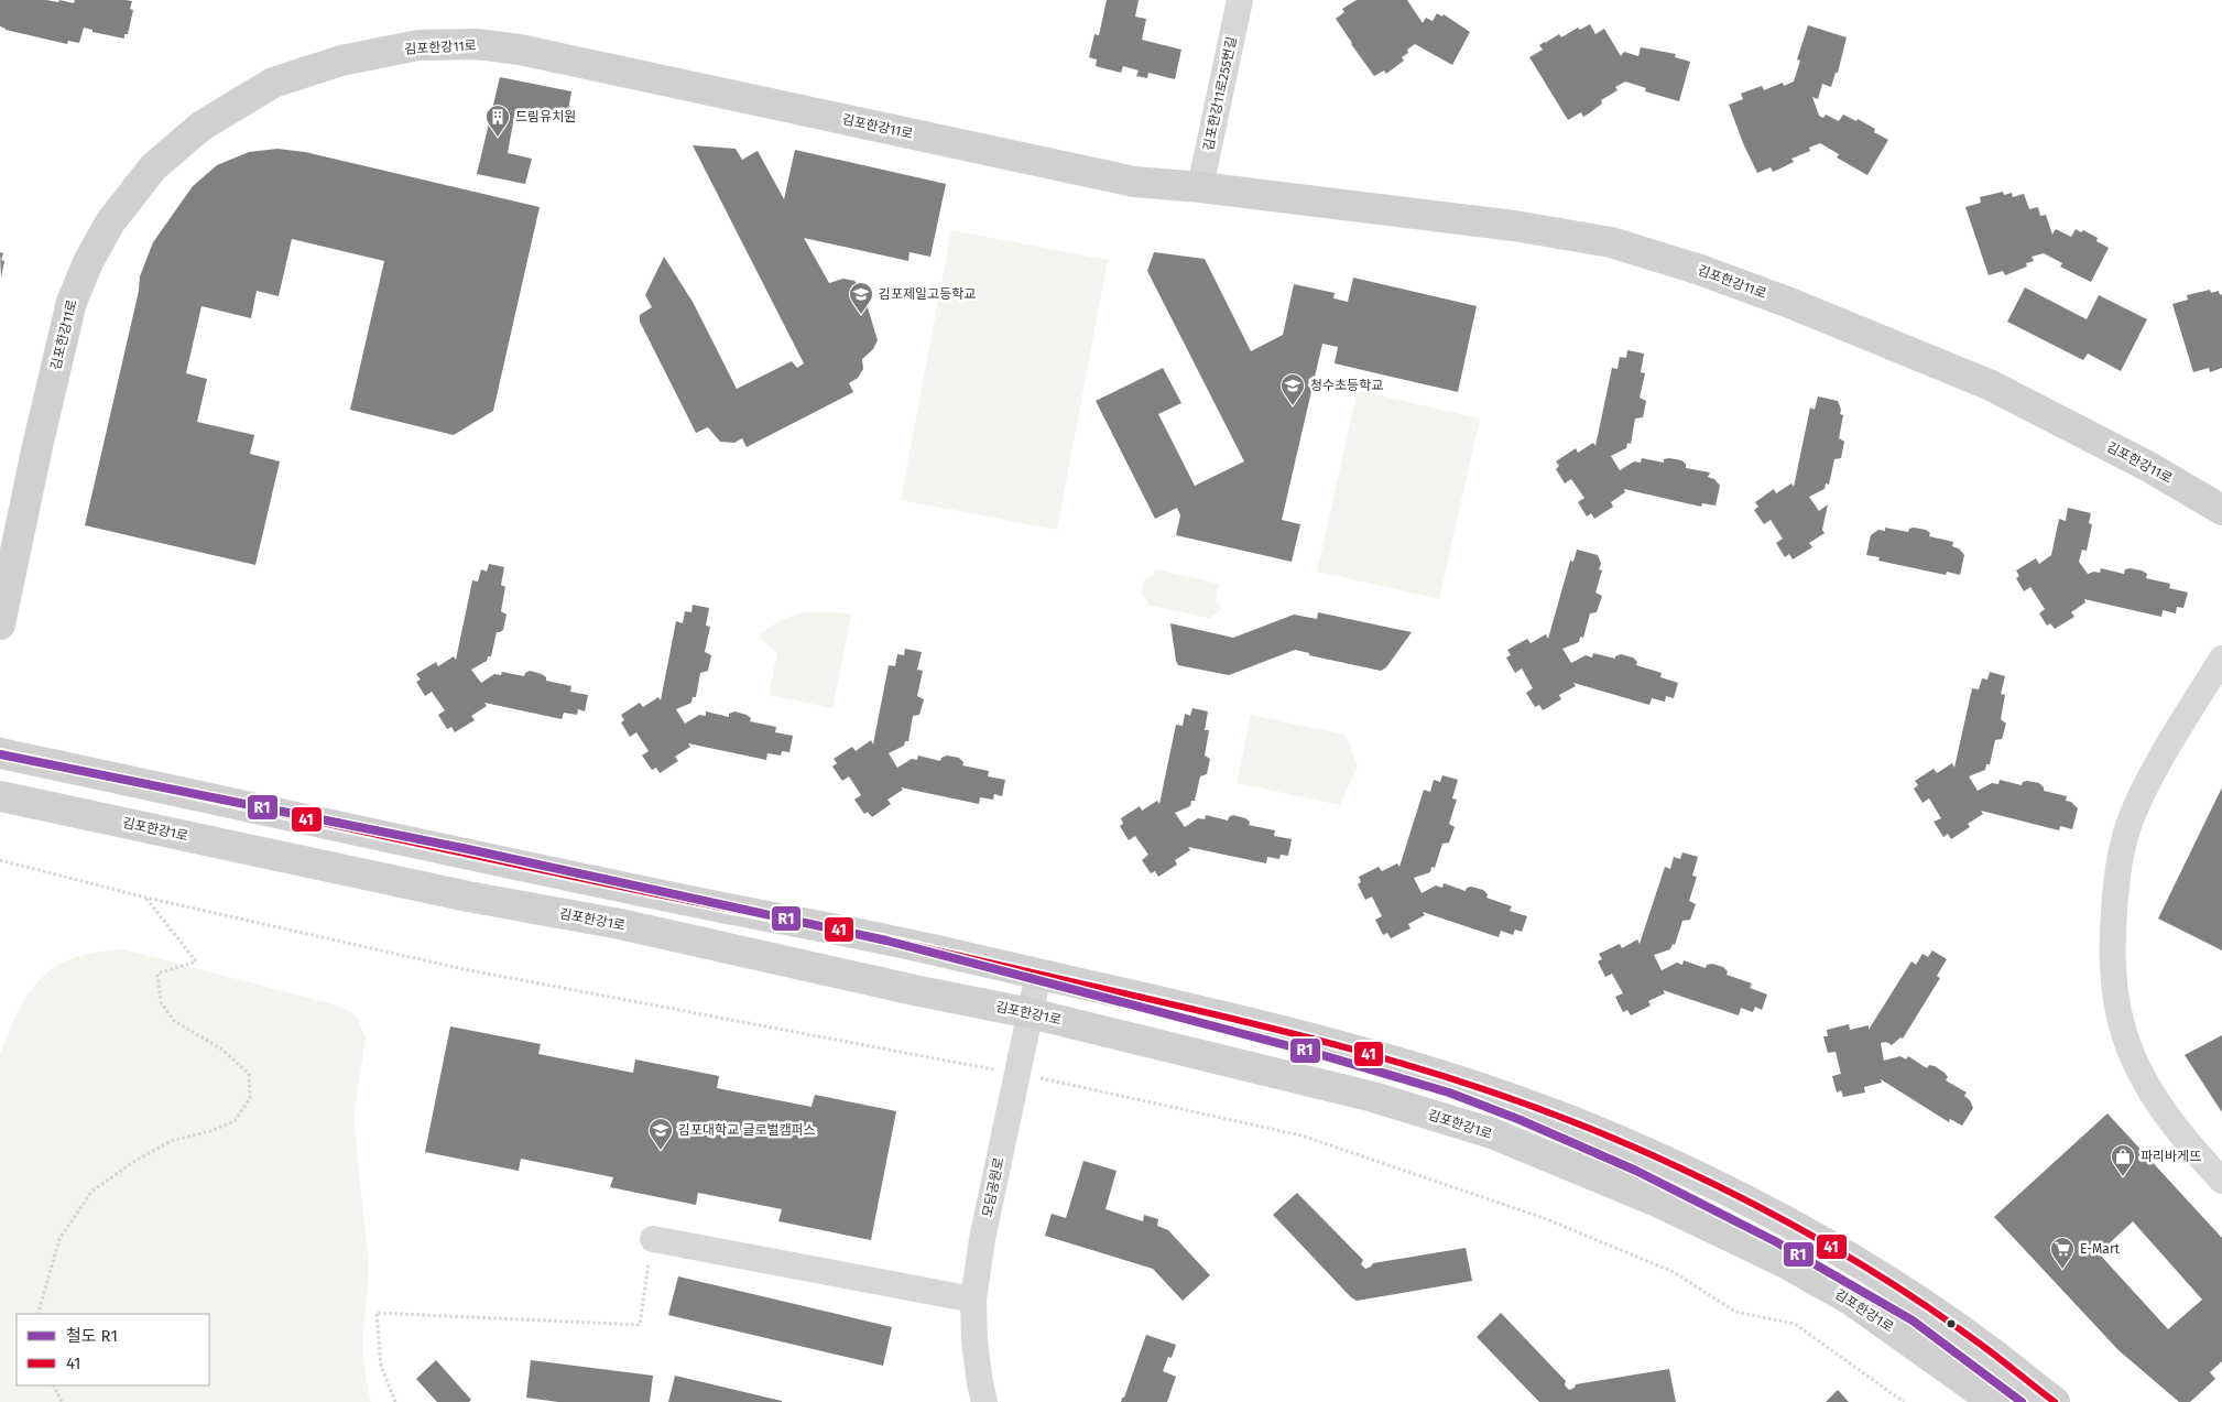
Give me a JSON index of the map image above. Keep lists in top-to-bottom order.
{
  "streets": {
    "street": [
      "김포한강11로",
      "김포한강11로255번길",
      "김포한강1로",
      "모담공원로"
    ]
  },
  "crossings": [
    ["김포한강11로", "김포한강11로255번길"],
    ["김포한강1로", "모담공원로"]
  ],
  "places": {
    "building": ["드림유치원"],
    "school or university": ["김포제일고등학교", "청수초등학교", "김포대학교 글로벌캠퍼스"],
    "shop": ["파리바게뜨"],
    "supermarket": ["E-Mart"]
  },
  "lines": ["transit line 41", "rail line R1"],
  "legend": ["철도 R1", "41"]
}
